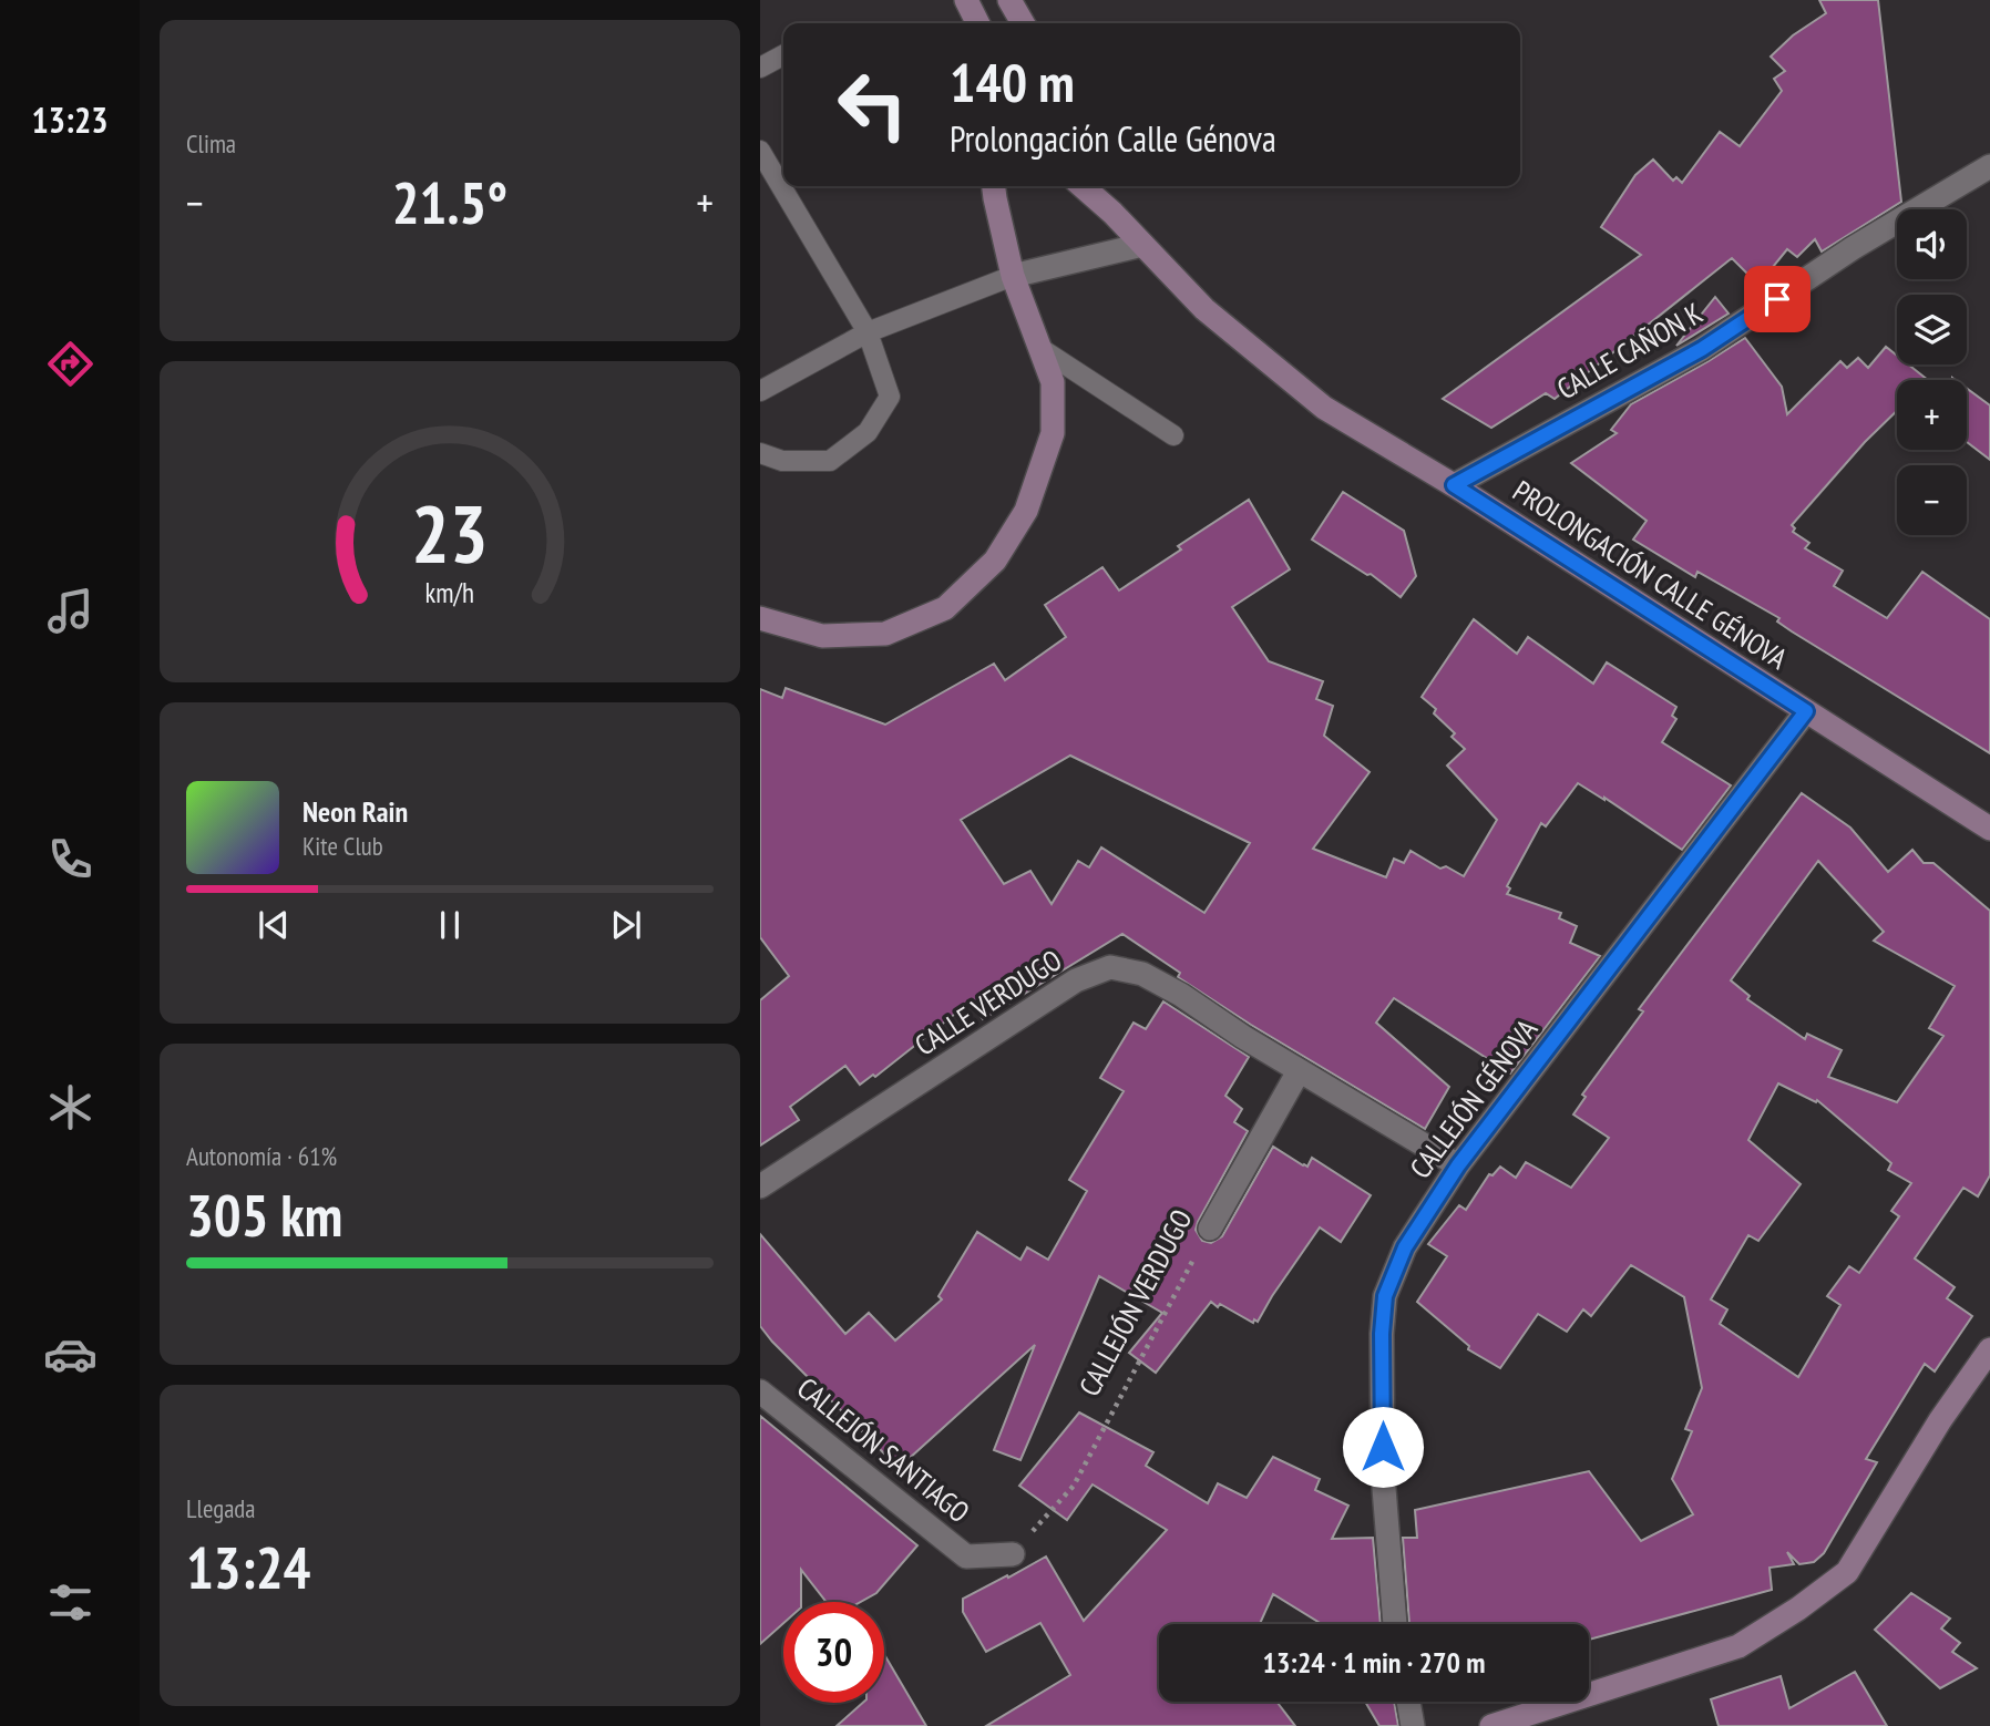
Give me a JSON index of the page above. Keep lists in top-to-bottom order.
{
  "streets": {
    "street": [
      "CALLE CAÑON K",
      "PROLONGACIÓN CALLE GÉNOVA",
      "CALLE VERDUGO",
      "CALLEJÓN GÉNOVA",
      "CALLEJÓN VERDUGO",
      "CALLEJÓN SANTIAGO"
    ]
  },
  "crossings": [
    ["CALLE CAÑON K", "PROLONGACIÓN CALLE GÉNOVA"],
    ["PROLONGACIÓN CALLE GÉNOVA", "CALLEJÓN GÉNOVA"],
    ["CALLE VERDUGO", "CALLEJÓN GÉNOVA"],
    ["CALLE VERDUGO", "CALLEJÓN VERDUGO"],
    ["CALLEJÓN VERDUGO", "CALLEJÓN SANTIAGO"]
  ],
  "page": {
    "tabs": "13:23",
    "tile": [
      "Clima",
      ["Autonomía · 61%", "305 km"],
      ["Llegada", "13:24"]
    ],
    "turn": ["140 m", "Prolongación Calle Génova"],
    "heat": ["−", "21.5°", "+"],
    "map_buttons": ["+", "−"],
    "song": ["Neon Rain", "Kite Club"],
    "limit": "30",
    "trip": "13:24 · 1 min · 270 m",
    "gauge": ["23", "km/h"]
  }
}
